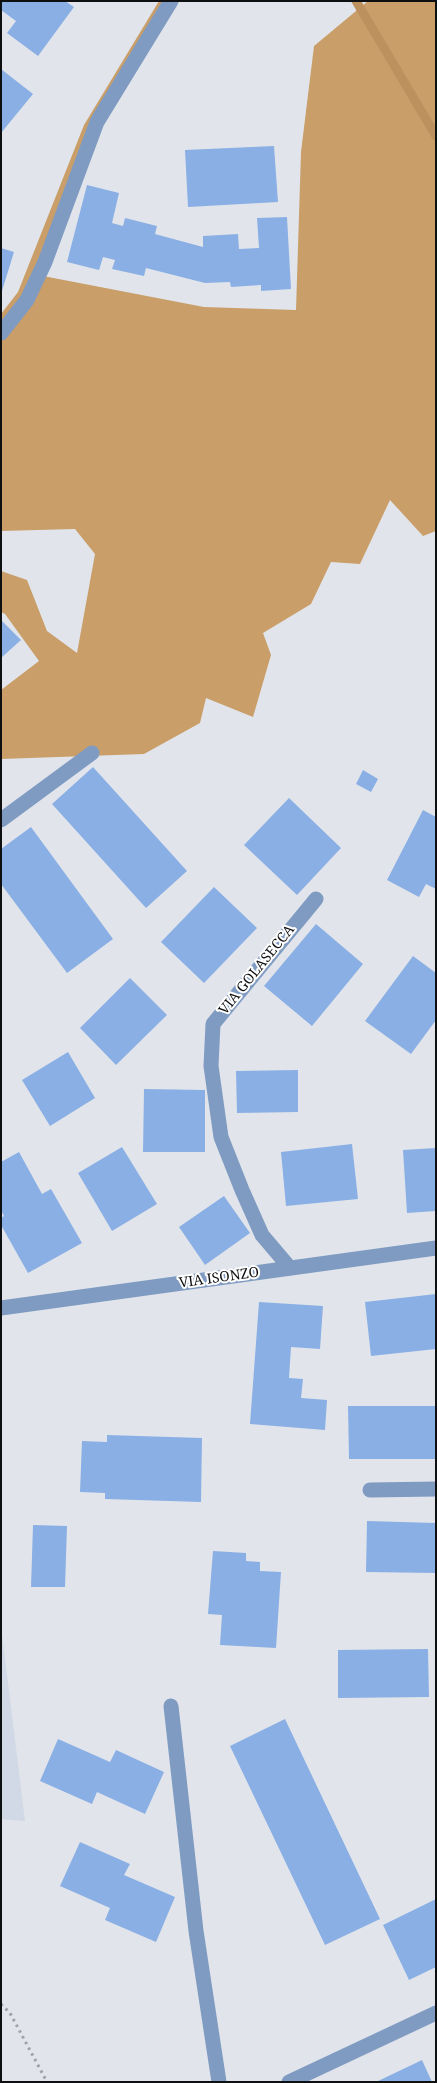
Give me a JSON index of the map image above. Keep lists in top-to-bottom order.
{
  "streets": {
    "street": ["VIA GOLASECCA", "VIA ISONZO"]
  },
  "crossings": [
    ["VIA GOLASECCA", "VIA ISONZO"]
  ]
}
